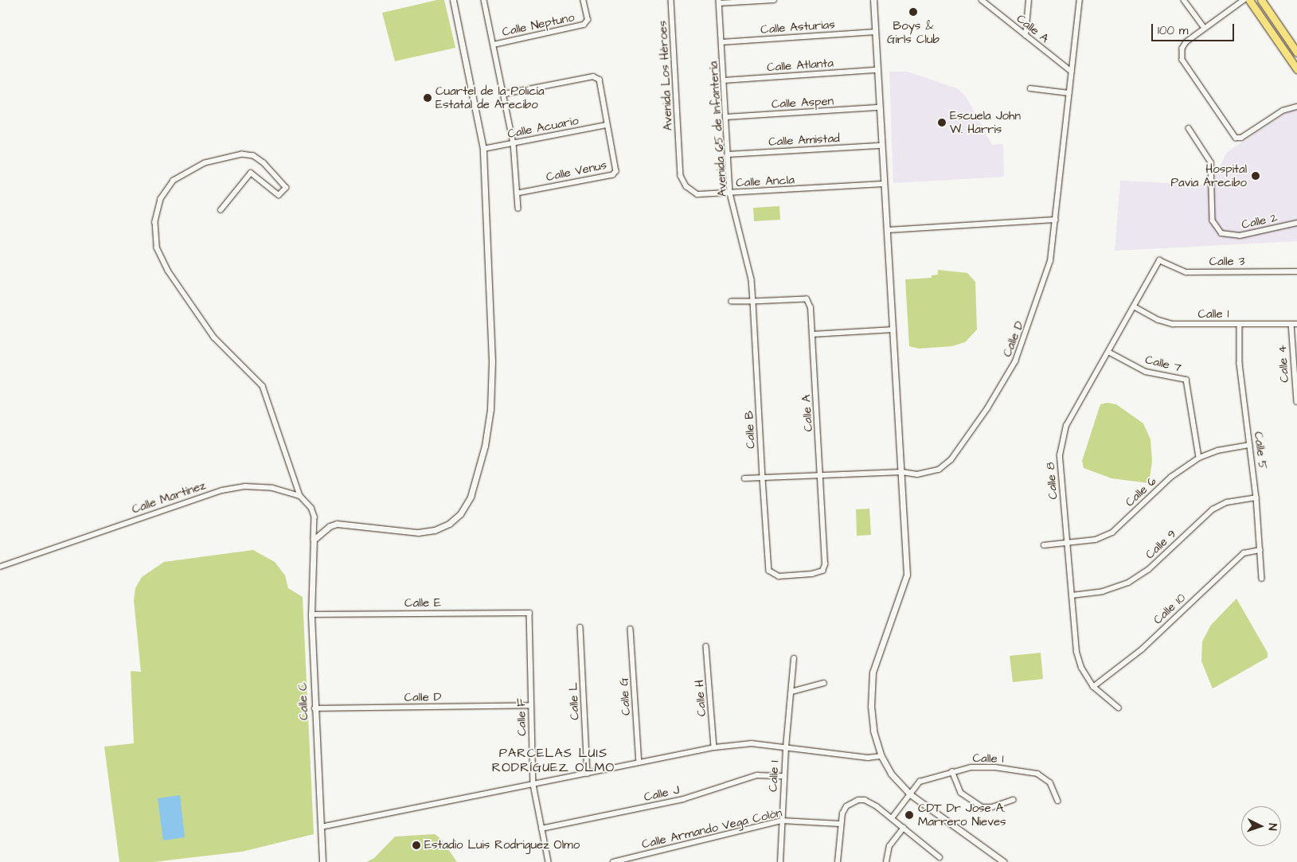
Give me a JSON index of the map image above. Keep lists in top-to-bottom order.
{
  "streets": {
    "street": [
      "Calle Neptuno",
      "Calle Asturias",
      "Calle A",
      "Calle Atlanta",
      "Avenida Los Héroes",
      "Calle Aspen",
      "Calle Acuario",
      "Avenida 65 de Infantería",
      "Calle Amistad",
      "Calle Venus",
      "Calle Ancla",
      "Calle 2",
      "Calle 3",
      "Calle 1",
      "Calle D",
      "Calle 7",
      "Calle 4",
      "Calle B",
      "Calle 5",
      "Calle 8",
      "Calle 6",
      "Calle Martínez",
      "Calle 9",
      "Calle E",
      "Calle 10",
      "Calle G",
      "Calle H",
      "Calle C",
      "Calle L",
      "Calle F",
      "Calle I",
      "Calle J",
      "Calle Armando Vega Colón"
    ]
  },
  "crossings": [
    ["Calle Asturias", "Avenida 65 de Infantería"],
    ["Calle A", "Calle D"],
    ["Calle A", "Calle B"],
    ["Calle Atlanta", "Avenida 65 de Infantería"],
    ["Avenida Los Héroes", "Calle Ancla"],
    ["Calle Aspen", "Avenida 65 de Infantería"],
    ["Calle Acuario", "Calle Venus"],
    ["Avenida 65 de Infantería", "Calle Amistad"],
    ["Avenida 65 de Infantería", "Calle Ancla"],
    ["Avenida 65 de Infantería", "Calle B"],
    ["Calle 3", "Calle 8"],
    ["Calle 1", "Calle 4"],
    ["Calle 1", "Calle 5"],
    ["Calle 1", "Calle 8"],
    ["Calle D", "Calle B"],
    ["Calle D", "Calle C"],
    ["Calle D", "Calle F"],
    ["Calle 7", "Calle 8"],
    ["Calle 7", "Calle 6"],
    ["Calle 5", "Calle 6"],
    ["Calle 5", "Calle 9"],
    ["Calle 5", "Calle 10"],
    ["Calle 8", "Calle 6"],
    ["Calle 8", "Calle 9"],
    ["Calle 8", "Calle 10"],
    ["Calle E", "Calle C"],
    ["Calle E", "Calle F"],
    ["Calle F", "Calle J"],
    ["Calle I", "Calle J"],
    ["Calle I", "Calle Armando Vega Colón"]
  ],
  "districts": ["PARCELAS LUIS RODRÍGUEZ OLMO"],
  "places": [
    "Boys & Girls Club",
    "Cuartel de la Policía Estatal de Arecibo",
    "Escuela John W. Harris",
    "Hospital Pavia Arecibo",
    "CDT Dr Jose A. Marrero Nieves",
    "Estadio Luis Rodriguez Olmo"
  ],
  "scale_bar": "100 m",
  "north": "right"
}
